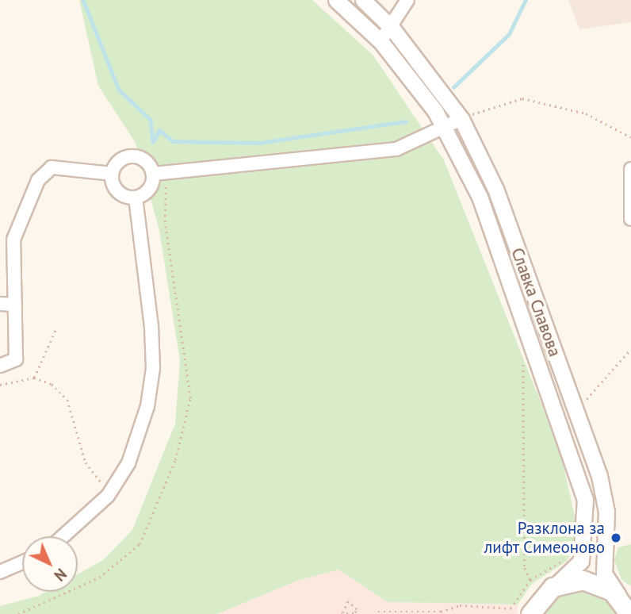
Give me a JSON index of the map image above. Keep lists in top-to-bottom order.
{
  "streets": {
    "street": ["Славка Славова"]
  },
  "places": ["Разклона за лифт Симеоново"],
  "north": "bottom right"
}
